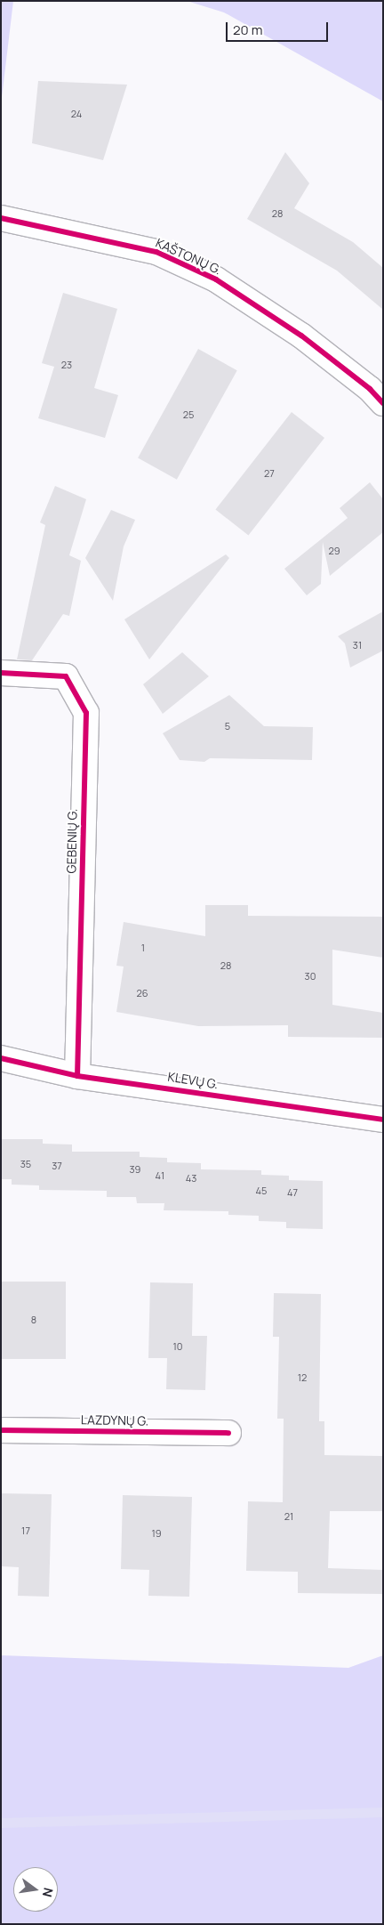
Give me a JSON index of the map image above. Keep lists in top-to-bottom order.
{
  "streets": {
    "street": [
      "KAŠTONŲ G.",
      "GEBENIŲ G.",
      "KLEVŲ G.",
      "LAZDYNŲ G."
    ]
  },
  "crossings": [
    ["GEBENIŲ G.", "KLEVŲ G."]
  ],
  "house_numbers": [
    "24",
    "28",
    "23",
    "25",
    "27",
    "29",
    "31",
    "5",
    "1",
    "28",
    "30",
    "26",
    "35",
    "37",
    "39",
    "41",
    "43",
    "45",
    "47",
    "8",
    "10",
    "12",
    "21",
    "17",
    "19"
  ],
  "scale_bar": "20 m",
  "north": "right"
}
